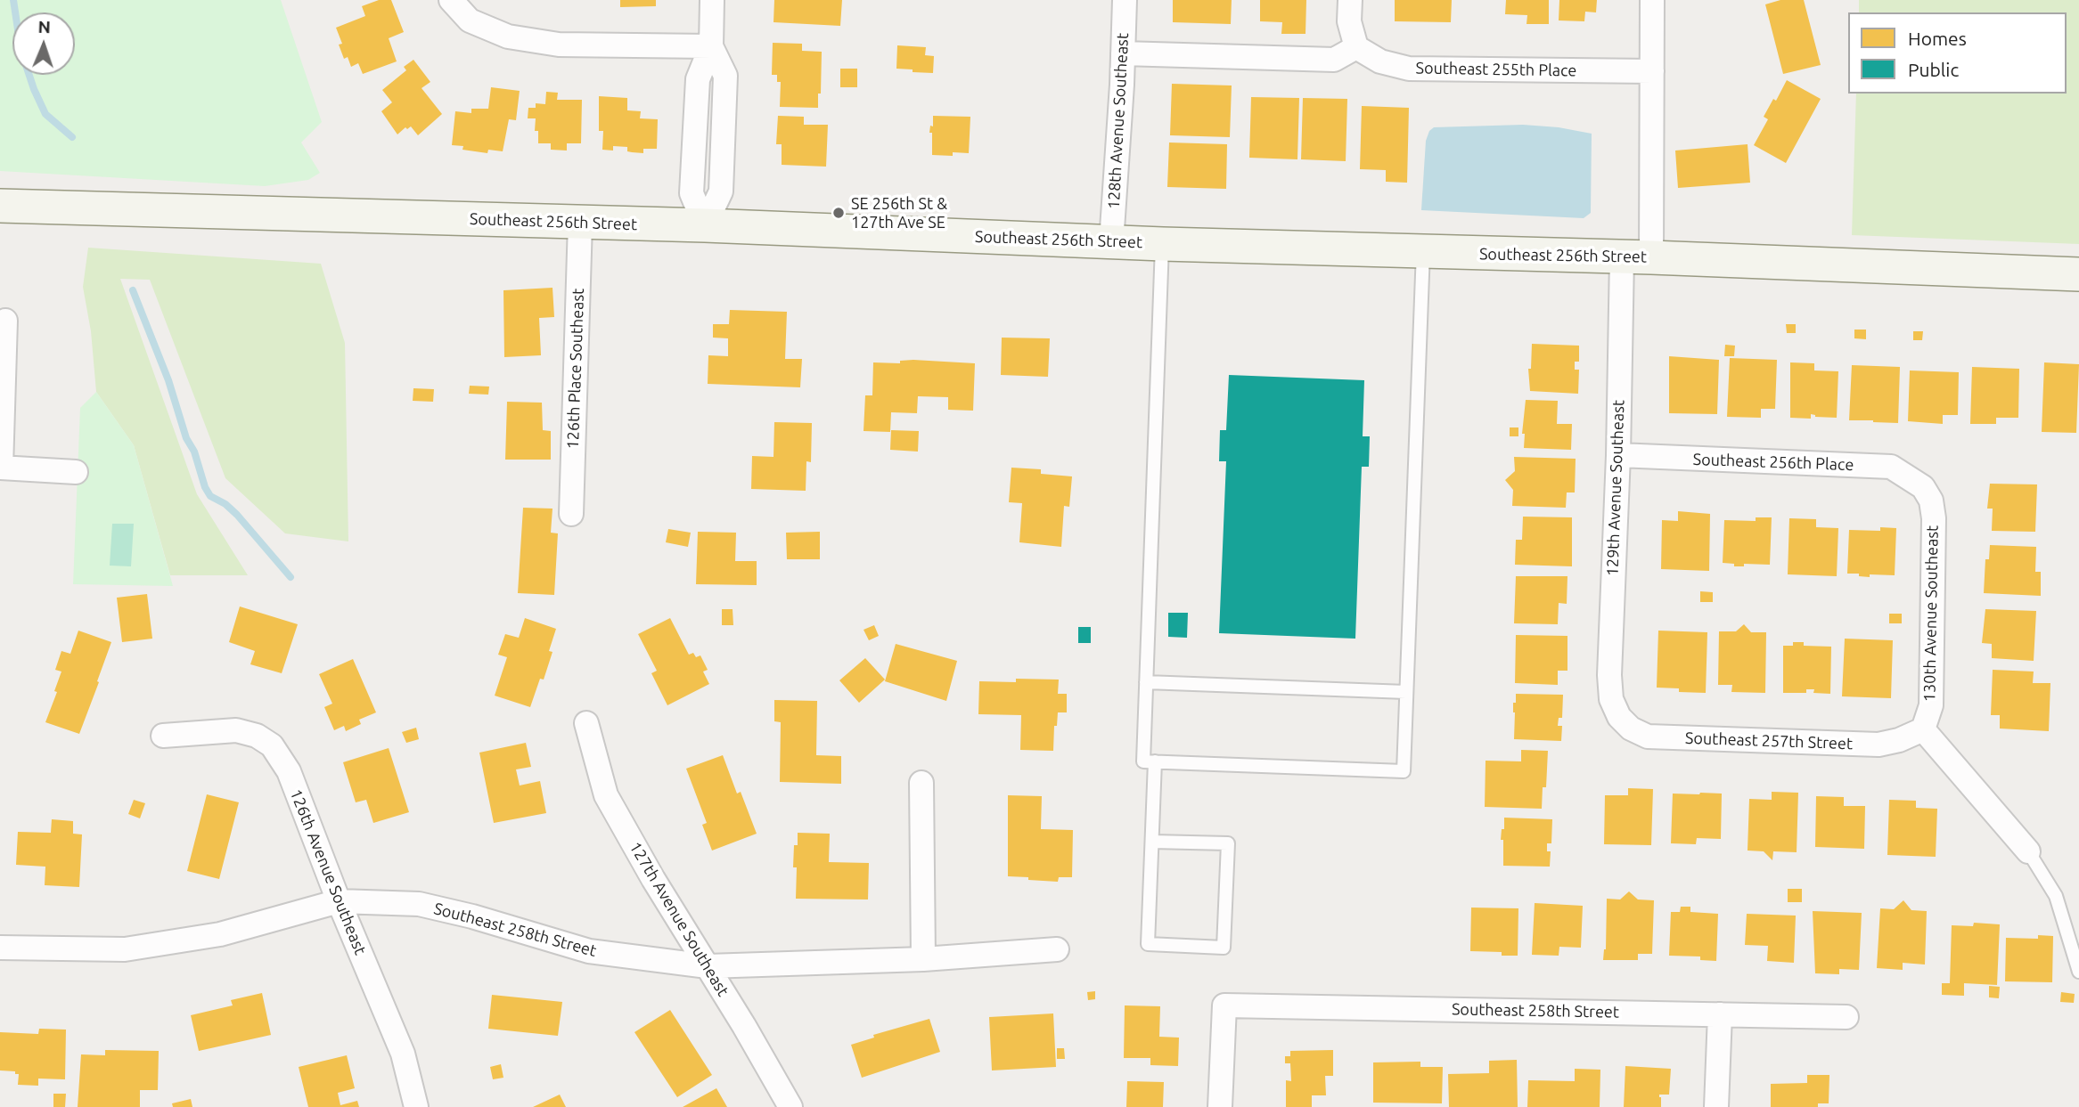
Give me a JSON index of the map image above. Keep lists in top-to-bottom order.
{
  "streets": {
    "main road": ["Southeast 256th Street"],
    "street": [
      "Southeast 255th Place",
      "128th Avenue Southeast",
      "126th Place Southeast",
      "Southeast 256th Place",
      "129th Avenue Southeast",
      "130th Avenue Southeast",
      "Southeast 257th Street",
      "126th Avenue Southeast",
      "127th Avenue Southeast",
      "Southeast 258th Street"
    ]
  },
  "crossings": [
    ["Southeast 255th Place", "129th Avenue Southeast"],
    ["128th Avenue Southeast", "Southeast 256th Street"],
    ["Southeast 256th Street", "126th Place Southeast"],
    ["Southeast 256th Street", "129th Avenue Southeast"],
    ["Southeast 256th Place", "129th Avenue Southeast"],
    ["Southeast 256th Place", "130th Avenue Southeast"],
    ["129th Avenue Southeast", "Southeast 257th Street"],
    ["130th Avenue Southeast", "Southeast 257th Street"],
    ["126th Avenue Southeast", "Southeast 258th Street"],
    ["127th Avenue Southeast", "Southeast 258th Street"]
  ],
  "places": ["SE 256th St & 127th Ave SE"],
  "legend": ["Homes", "Public"],
  "north": "top"
}
